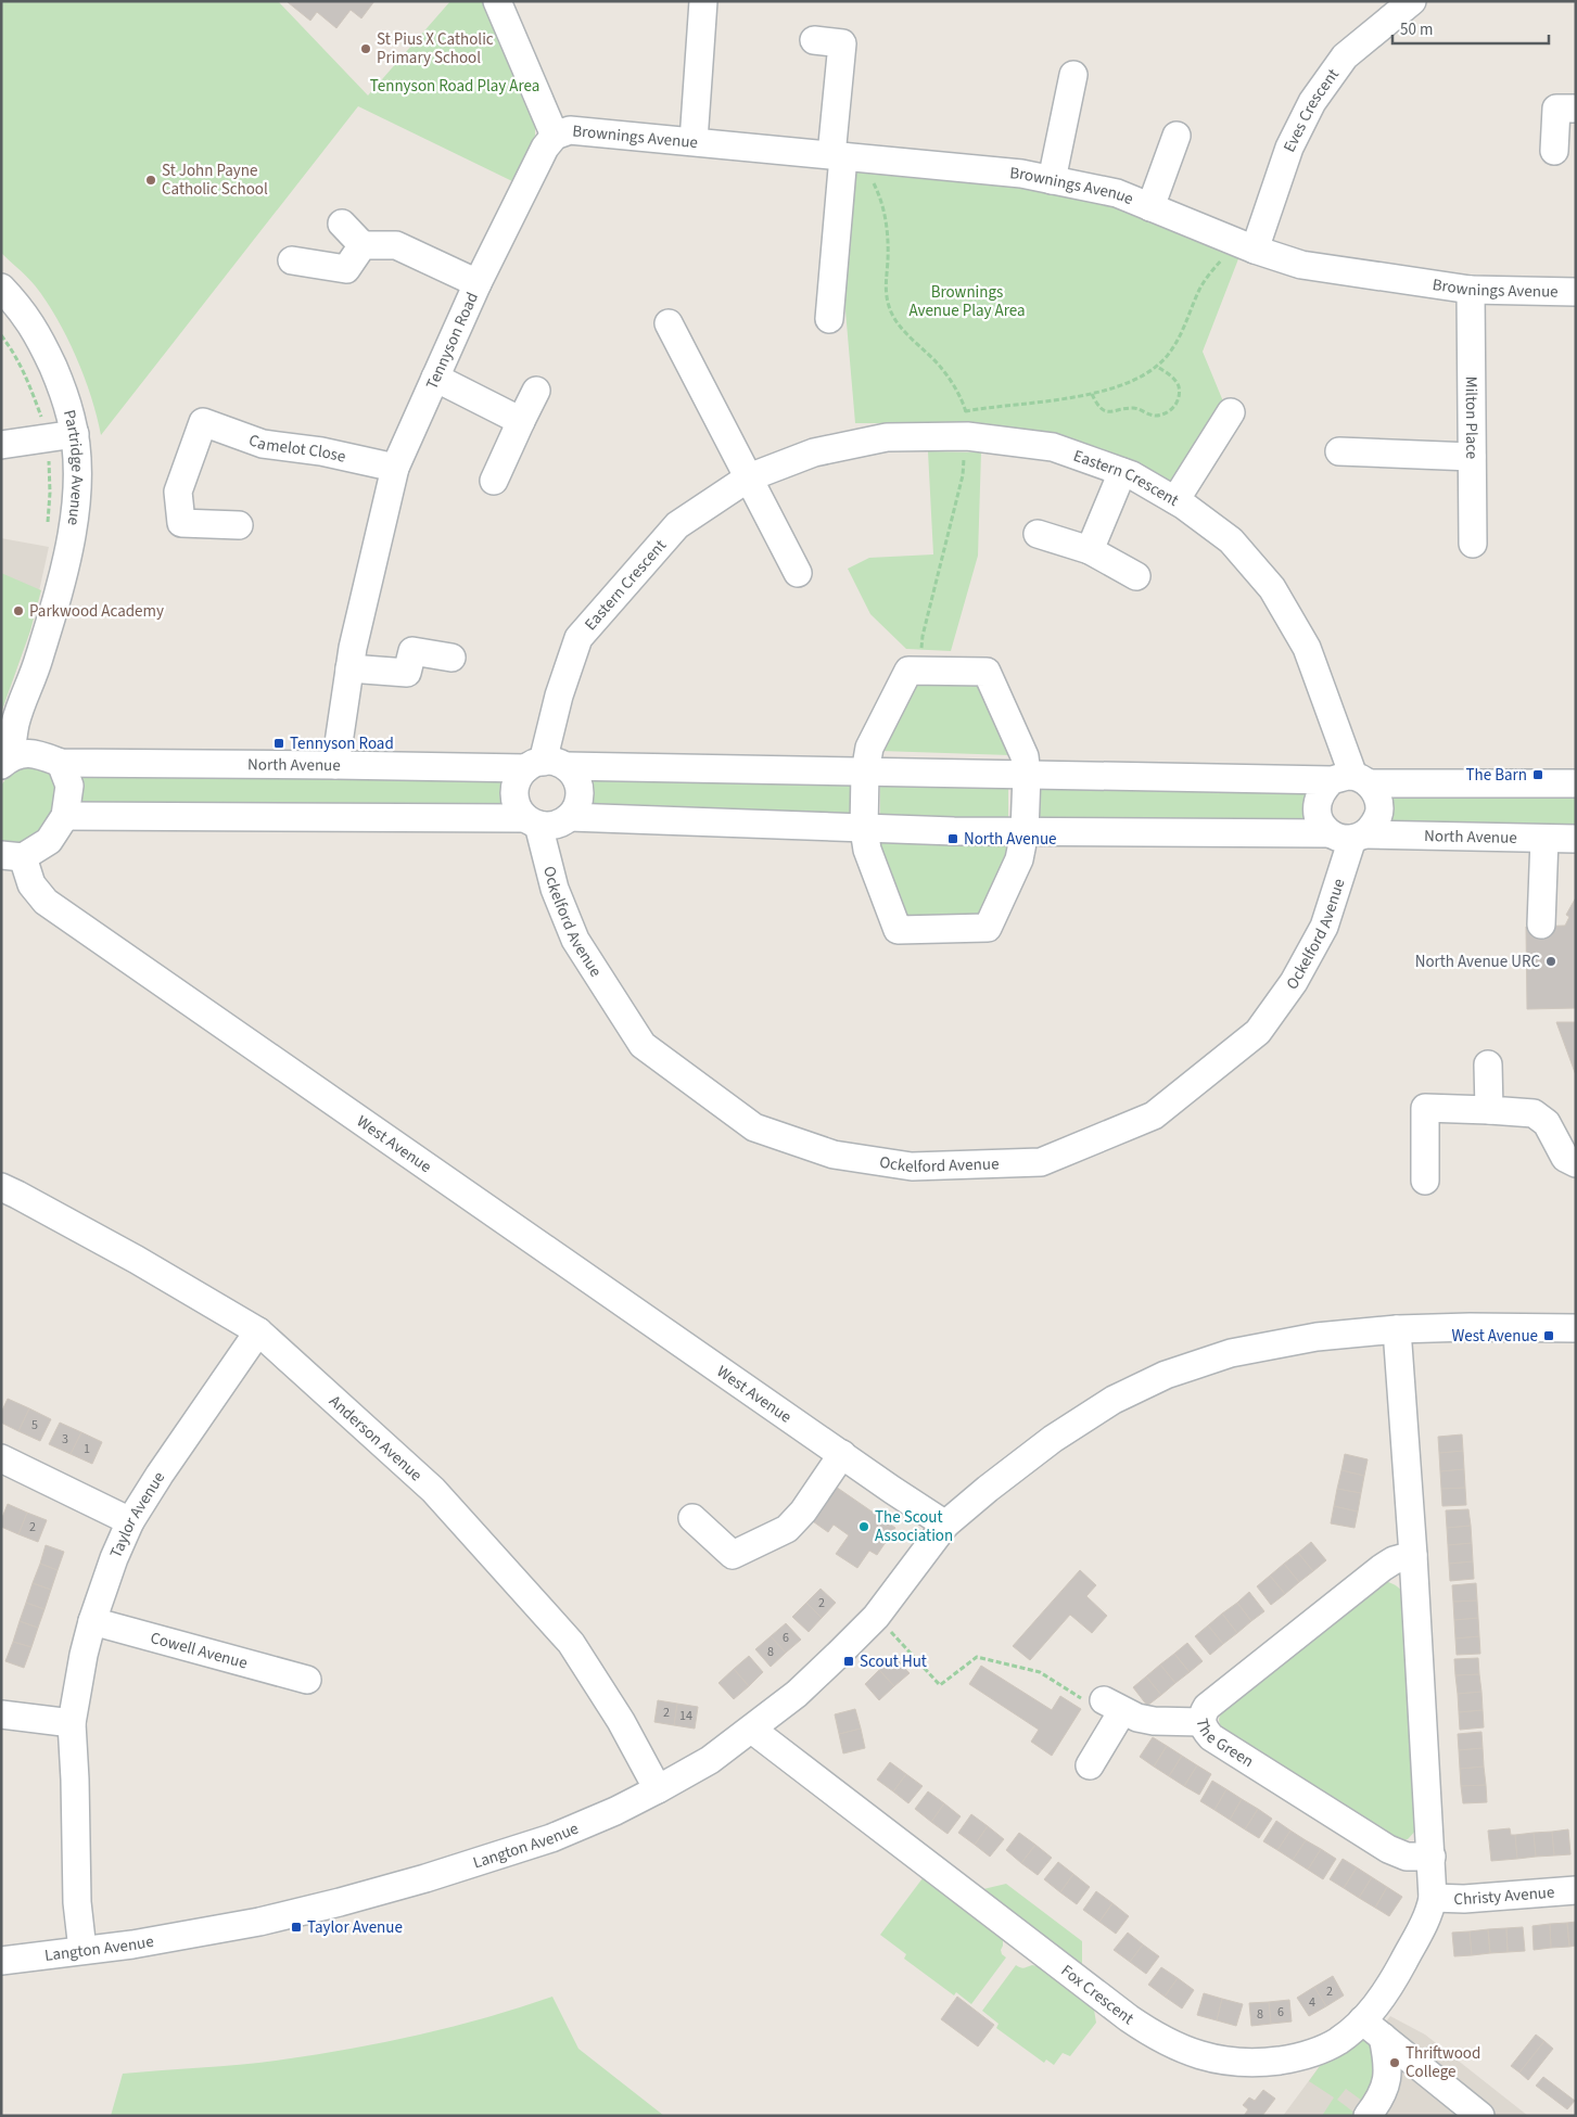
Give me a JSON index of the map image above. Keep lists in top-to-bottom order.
{
  "streets": {
    "street": [
      "Eves Crescent",
      "Brownings Avenue",
      "Tennyson Road",
      "Milton Place",
      "Camelot Close",
      "Partridge Avenue",
      "Eastern Crescent",
      "North Avenue",
      "Ockelford Avenue",
      "West Avenue",
      "Anderson Avenue",
      "Taylor Avenue",
      "Cowell Avenue",
      "The Green",
      "Langton Avenue",
      "Christy Avenue",
      "Fox Crescent"
    ]
  },
  "crossings": [
    ["Eves Crescent", "Brownings Avenue"],
    ["Brownings Avenue", "Tennyson Road"],
    ["Brownings Avenue", "Milton Place"],
    ["Tennyson Road", "Camelot Close"],
    ["Tennyson Road", "North Avenue"],
    ["Eastern Crescent", "North Avenue"],
    ["Eastern Crescent", "Ockelford Avenue"],
    ["North Avenue", "Ockelford Avenue"],
    ["West Avenue", "Langton Avenue"],
    ["Anderson Avenue", "Taylor Avenue"],
    ["Anderson Avenue", "Langton Avenue"],
    ["Taylor Avenue", "Cowell Avenue"],
    ["Taylor Avenue", "Langton Avenue"],
    ["Langton Avenue", "Fox Crescent"],
    ["Christy Avenue", "Fox Crescent"]
  ],
  "parks": ["Tennyson Road Play Area", "Brownings Avenue Play Area"],
  "places": {
    "other": [
      "St Pius X Catholic Primary School",
      "St John Payne Catholic School",
      "Parkwood Academy",
      "North Avenue URC",
      "The Scout Association",
      "Thriftwood College"
    ],
    "transit": [
      "Tennyson Road",
      "The Barn",
      "North Avenue",
      "West Avenue",
      "Scout Hut",
      "Taylor Avenue"
    ]
  },
  "house_numbers": [
    "5",
    "3",
    "1",
    "2",
    "2",
    "6",
    "8",
    "2",
    "14",
    "2",
    "4",
    "6",
    "8"
  ],
  "scale_bar": "50 m"
}
